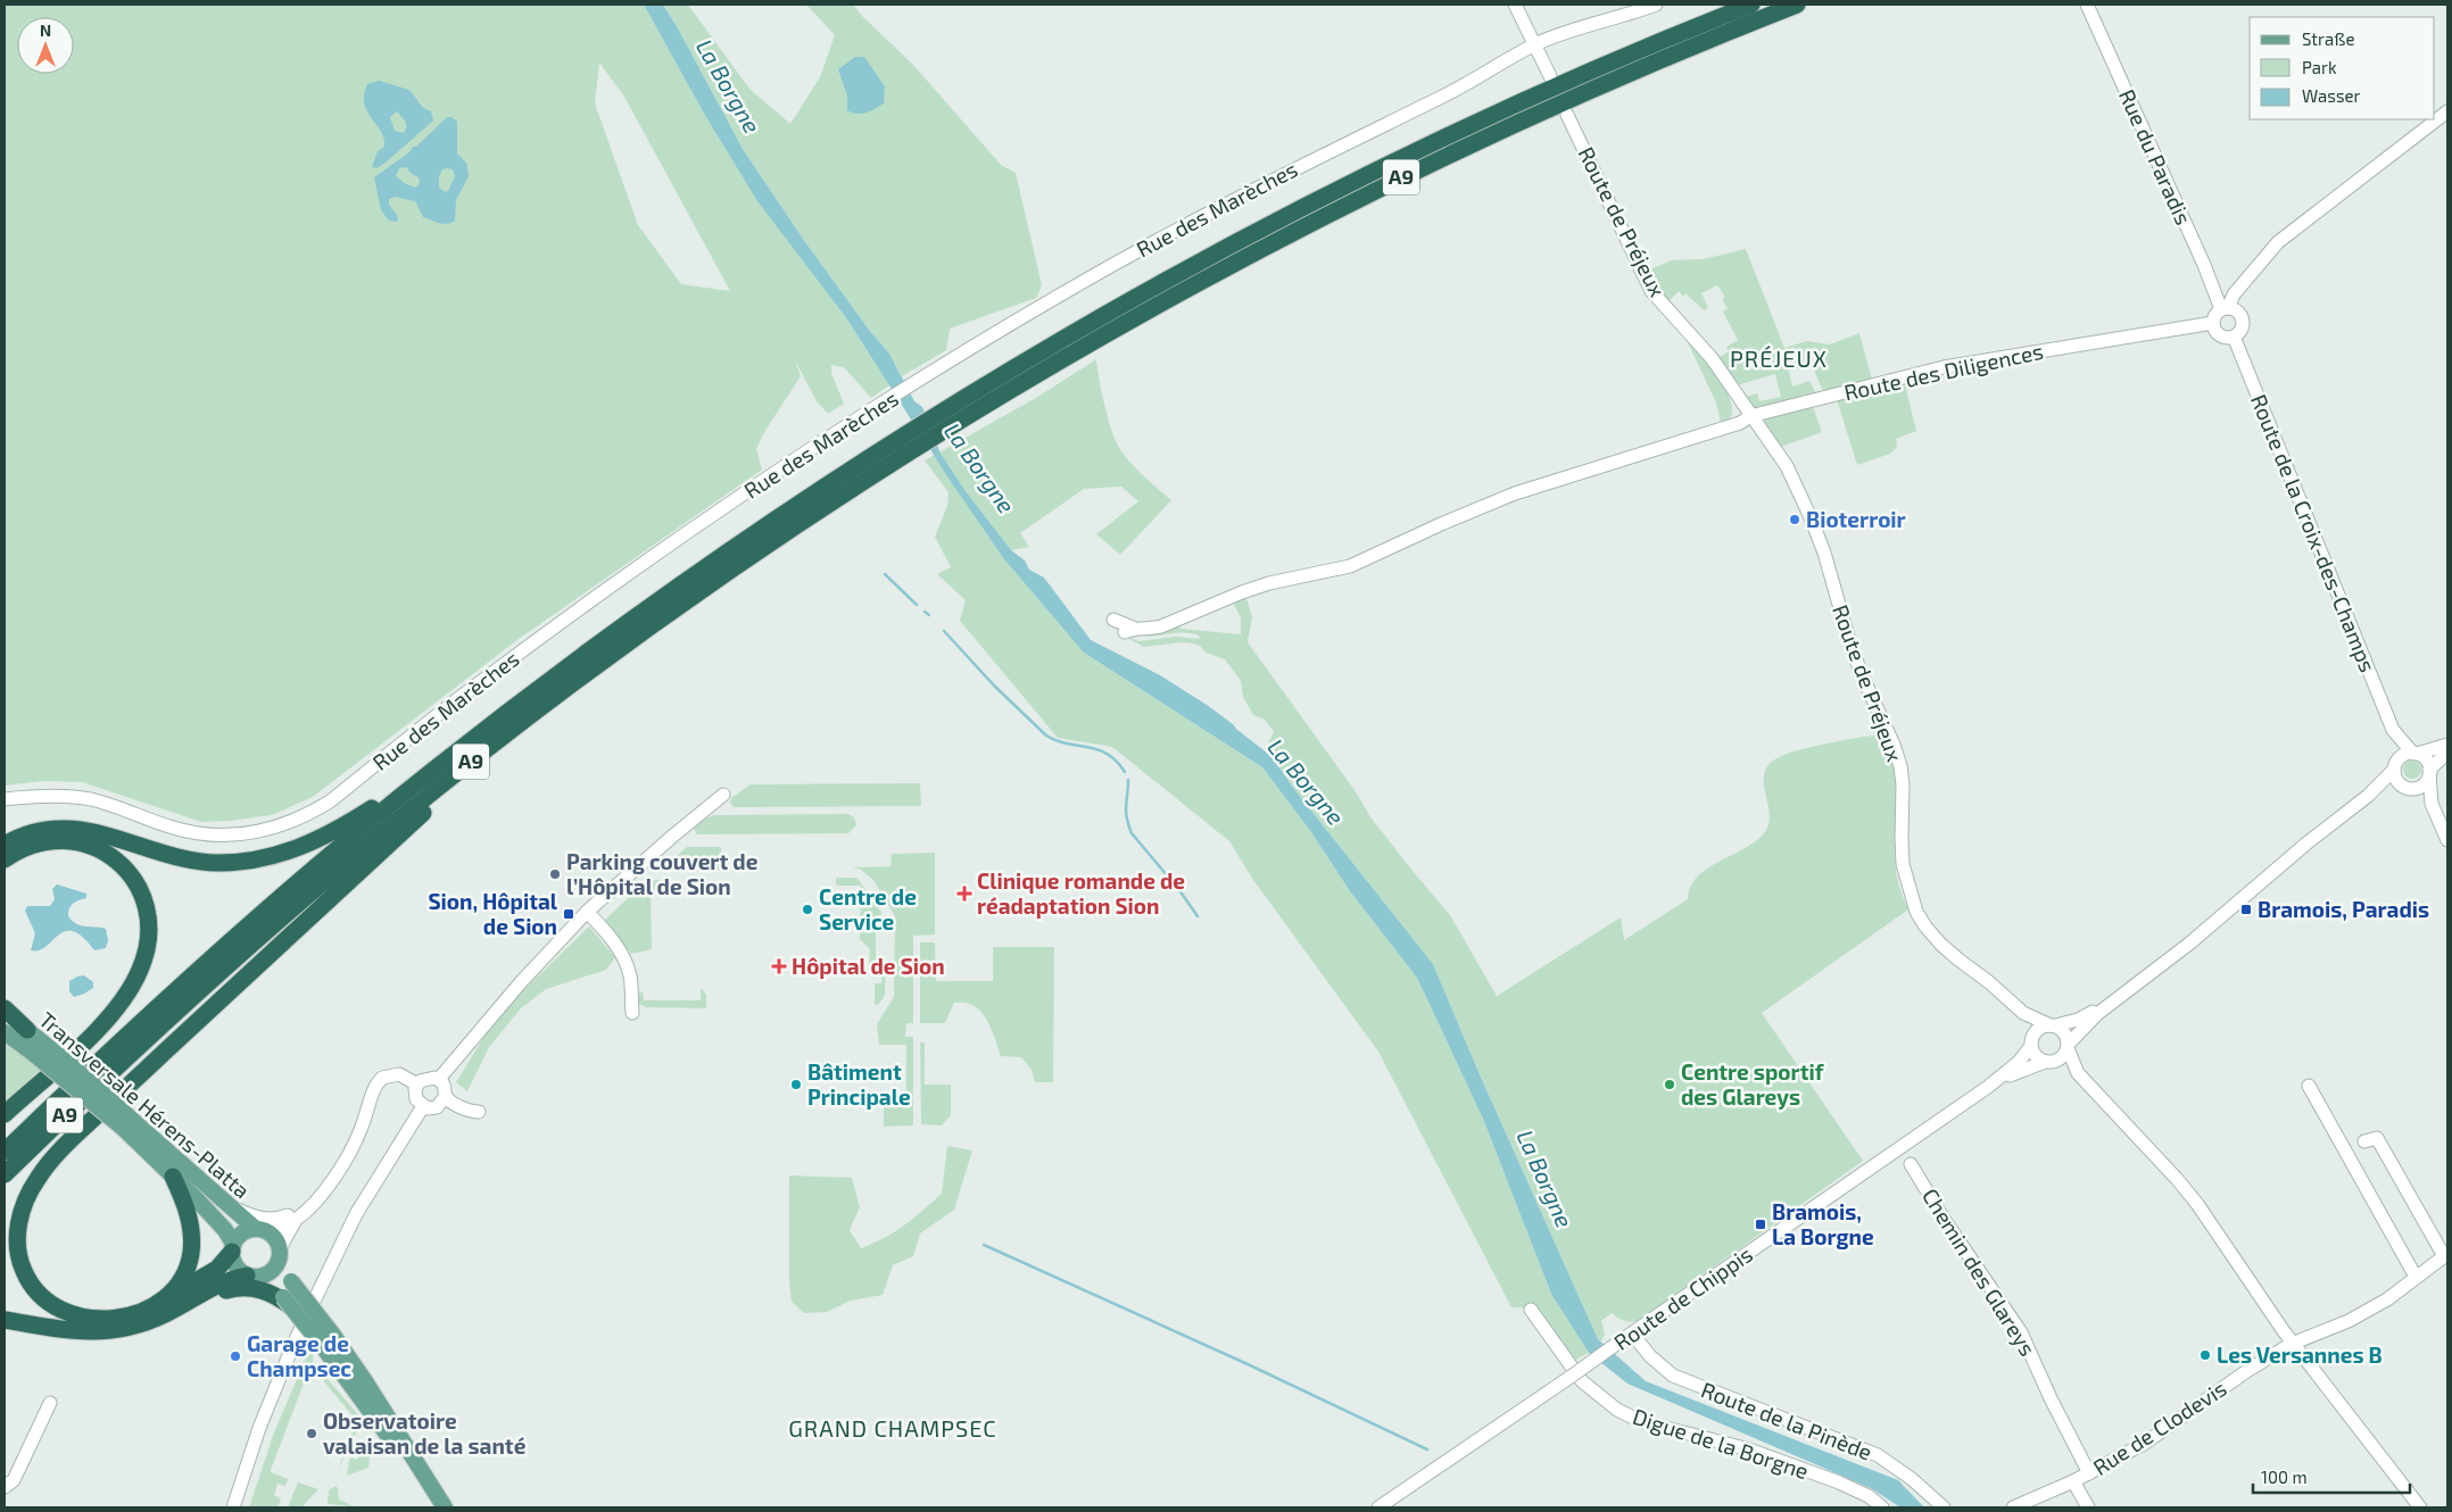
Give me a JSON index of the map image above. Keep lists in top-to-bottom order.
{
  "streets": {
    "highway": ["A9"],
    "main road": ["Transversale Hérens-Platta"],
    "street": [
      "Rue du Paradis",
      "Rue des Marèches",
      "Route de Préjeux",
      "Route des Diligences",
      "Route de la Croix-des-Champs",
      "Chemin des Glareys",
      "Route de Chippis",
      "Route de la Pinède",
      "Rue de Clodevis",
      "Digue de la Borgne"
    ]
  },
  "crossings": [
    ["Rue du Paradis", "Route des Diligences"],
    ["Rue du Paradis", "Route de la Croix-des-Champs"],
    ["Route de Préjeux", "Route des Diligences"],
    ["Route de Préjeux", "Route de Chippis"],
    ["Route des Diligences", "Route de la Croix-des-Champs"],
    ["Route de la Croix-des-Champs", "Route de Chippis"],
    ["Chemin des Glareys", "Rue de Clodevis"],
    ["Route de Chippis", "Route de la Pinède"]
  ],
  "districts": ["PRÉJEUX", "GRAND CHAMPSEC"],
  "water": ["La Borgne"],
  "places": {
    "other": [
      "Bioterroir",
      "Parking couvert de l’Hôpital de Sion",
      "Centre de Service",
      "Bâtiment Principale",
      "Centre sportif des Glareys",
      "Les Versannes B",
      "Garage de Champsec",
      "Observatoire valaisan de la santé"
    ],
    "health": ["Clinique romande de réadaptation Sion", "Hôpital de Sion"],
    "transit": ["Bramois, Paradis", "Sion, Hôpital de Sion", "Bramois, La Borgne"]
  },
  "legend": ["Straße", "Park", "Wasser"],
  "scale_bar": "100 m",
  "north": "top"
}
